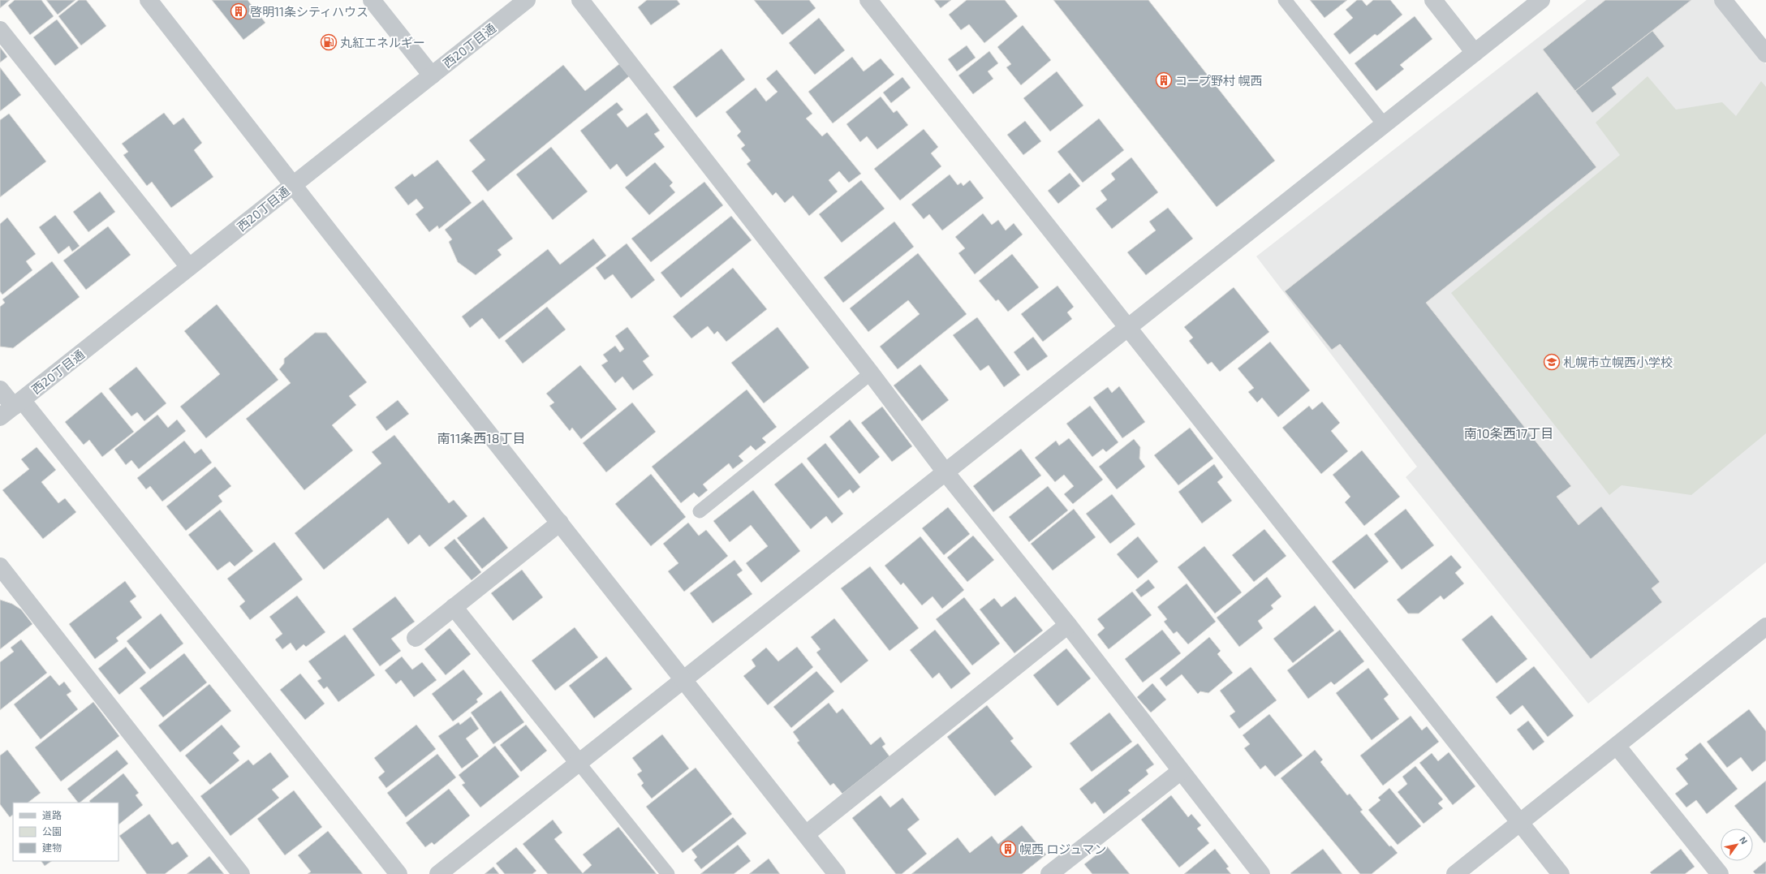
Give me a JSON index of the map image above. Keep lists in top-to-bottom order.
{
  "streets": {
    "street": ["西20丁目通"]
  },
  "districts": ["南10条西17丁目", "南11条西18丁目"],
  "places": {
    "building": ["啓明11条シティハウス", "コープ野村 幌西", "幌西 ロジュマン"],
    "fuel station": ["丸紅エネルギー"],
    "school or university": ["札幌市立幌西小学校"]
  },
  "legend": ["道路", "公園", "建物"],
  "north": "top right"
}
